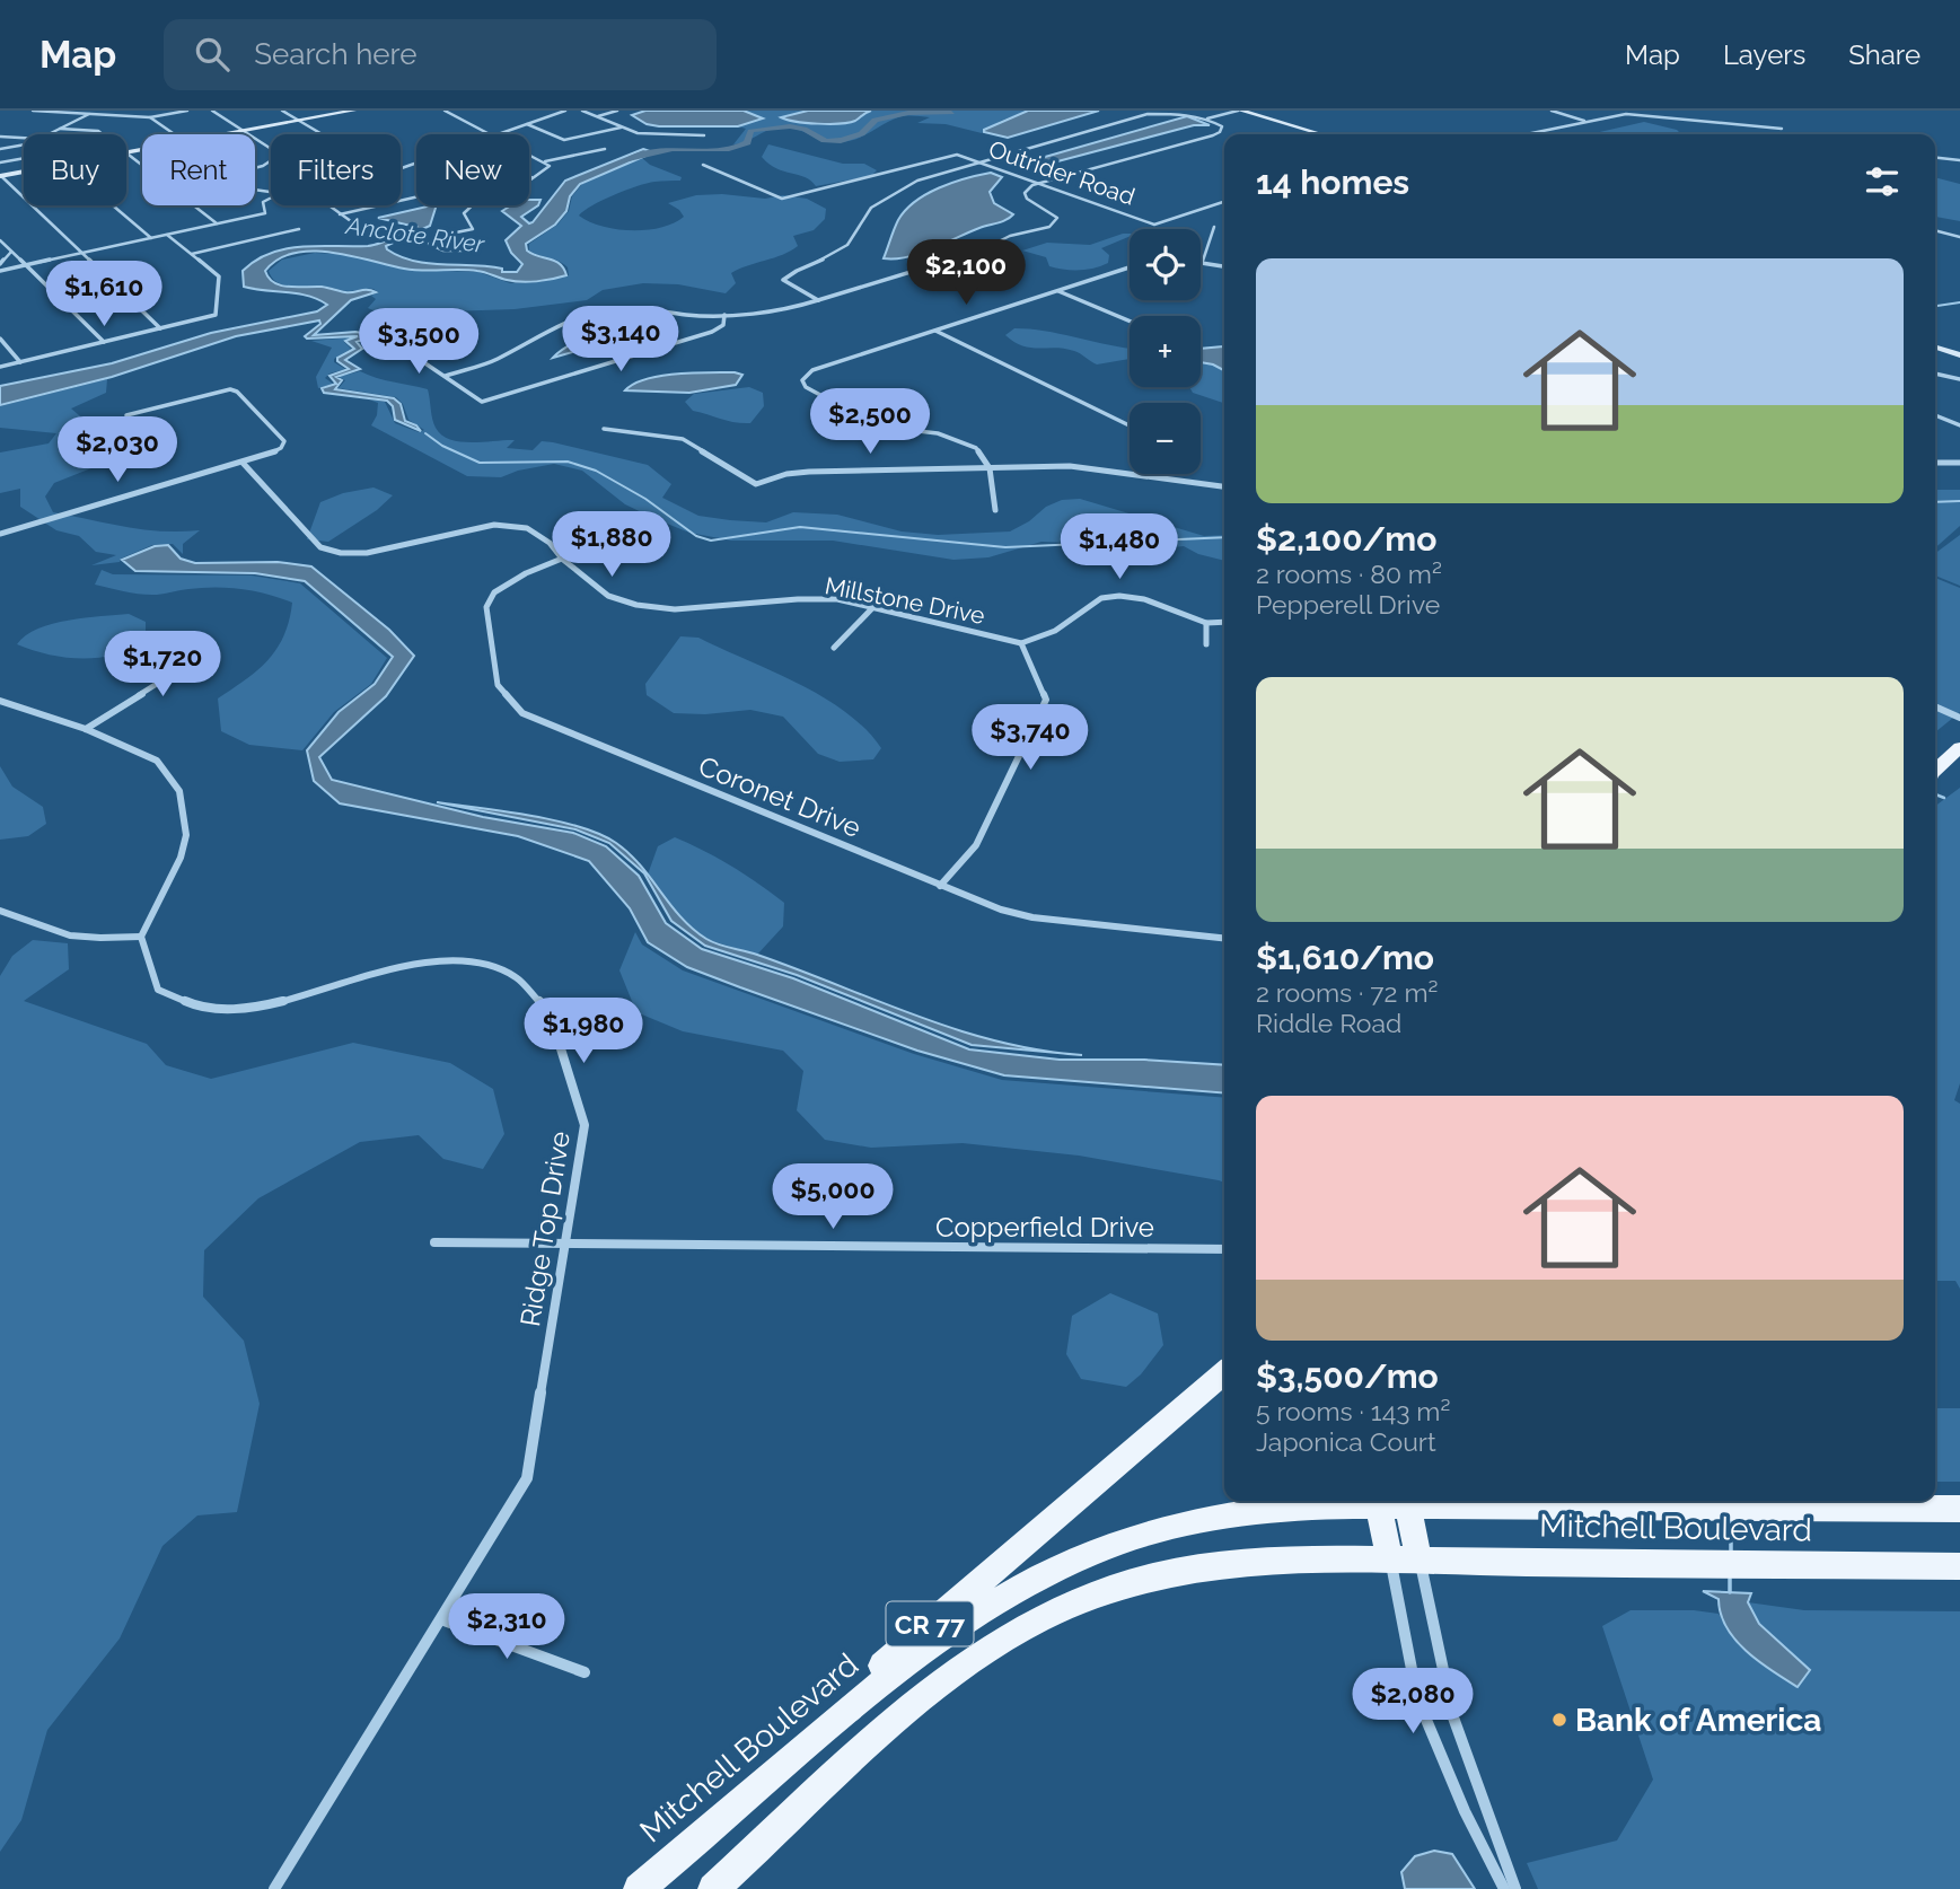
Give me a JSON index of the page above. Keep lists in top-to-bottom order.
{
  "streets": {
    "main road": ["Mitchell Boulevard", "CR 77"],
    "street": [
      "Outrider Road",
      "Millstone Drive",
      "Coronet Drive",
      "Copperfield Drive",
      "Ridge Top Drive"
    ]
  },
  "crossings": [
    ["Millstone Drive", "Coronet Drive"],
    ["Copperfield Drive", "Ridge Top Drive"],
    ["Mitchell Boulevard", "CR 77"]
  ],
  "water": ["Anclote River"],
  "places": ["Bank of America"],
  "page": {
    "header": "Map",
    "search": "Search here",
    "nav": ["Map", "Layers", "Share"],
    "chip": [
      "Buy",
      "Rent",
      "Filters",
      "New"
    ],
    "heading": "14 homes",
    "map_buttons": ["+", "−"],
    "list": [
      {
        "name": "$2,100/mo",
        "note": "2 rooms · 80 m² · Pepperell Drive"
      },
      {
        "name": "$1,610/mo",
        "note": "2 rooms · 72 m² · Riddle Road"
      },
      {
        "name": "$3,500/mo",
        "note": "5 rooms · 143 m² · Japonica Court"
      }
    ],
    "price": [
      "$2,100",
      "$1,610",
      "$3,140",
      "$3,500",
      "$2,500",
      "$2,030",
      "$1,880",
      "$1,480",
      "$1,720",
      "$3,740",
      "$1,980",
      "$5,000",
      "$2,310",
      "$2,080"
    ]
  }
}
